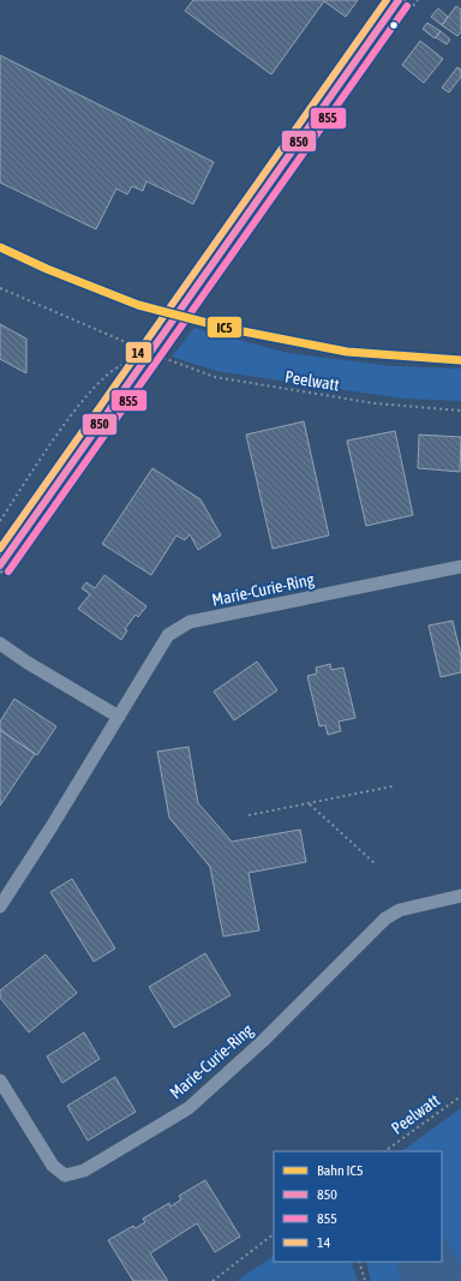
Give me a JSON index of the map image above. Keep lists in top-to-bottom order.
{
  "streets": {
    "street": ["Marie-Curie-Ring"],
    "path": ["Peelwatt"]
  },
  "lines": [
    "transit line 850",
    "transit line 14",
    "transit line 855",
    "rail line IC5"
  ],
  "legend": [
    "Bahn IC5",
    "850",
    "855",
    "14"
  ]
}
